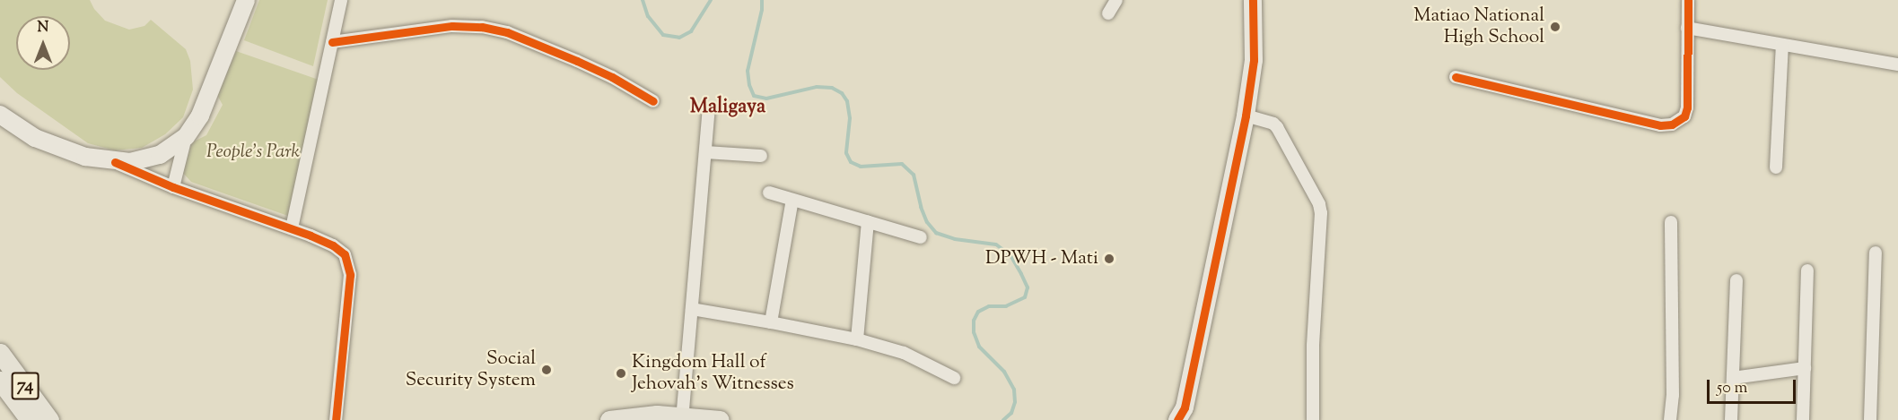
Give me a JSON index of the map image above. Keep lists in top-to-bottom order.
{
  "streets": {
    "main road": ["74"]
  },
  "districts": ["Maligaya"],
  "parks": ["People's Park"],
  "places": [
    "Matiao National High School",
    "DPWH - Mati",
    "Social Security System",
    "Kingdom Hall of Jehovah's Witnesses"
  ],
  "scale_bar": "50 m",
  "north": "top"
}
